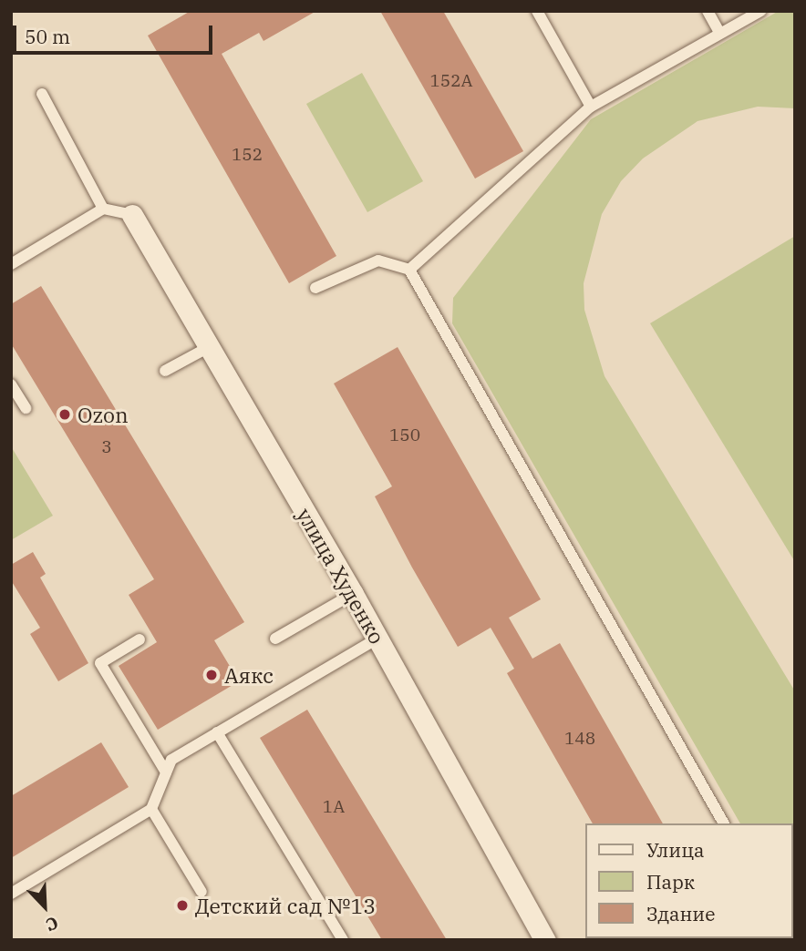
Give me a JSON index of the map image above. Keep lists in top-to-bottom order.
{
  "streets": {
    "street": ["улица Худенко"]
  },
  "places": ["Ozon", "Аякс", "Детский сад №13"],
  "house_numbers": [
    "152А",
    "152",
    "150",
    "3",
    "148",
    "1А"
  ],
  "legend": ["Улица", "Парк", "Здание"],
  "scale_bar": "50 m",
  "north": "bottom right"
}
